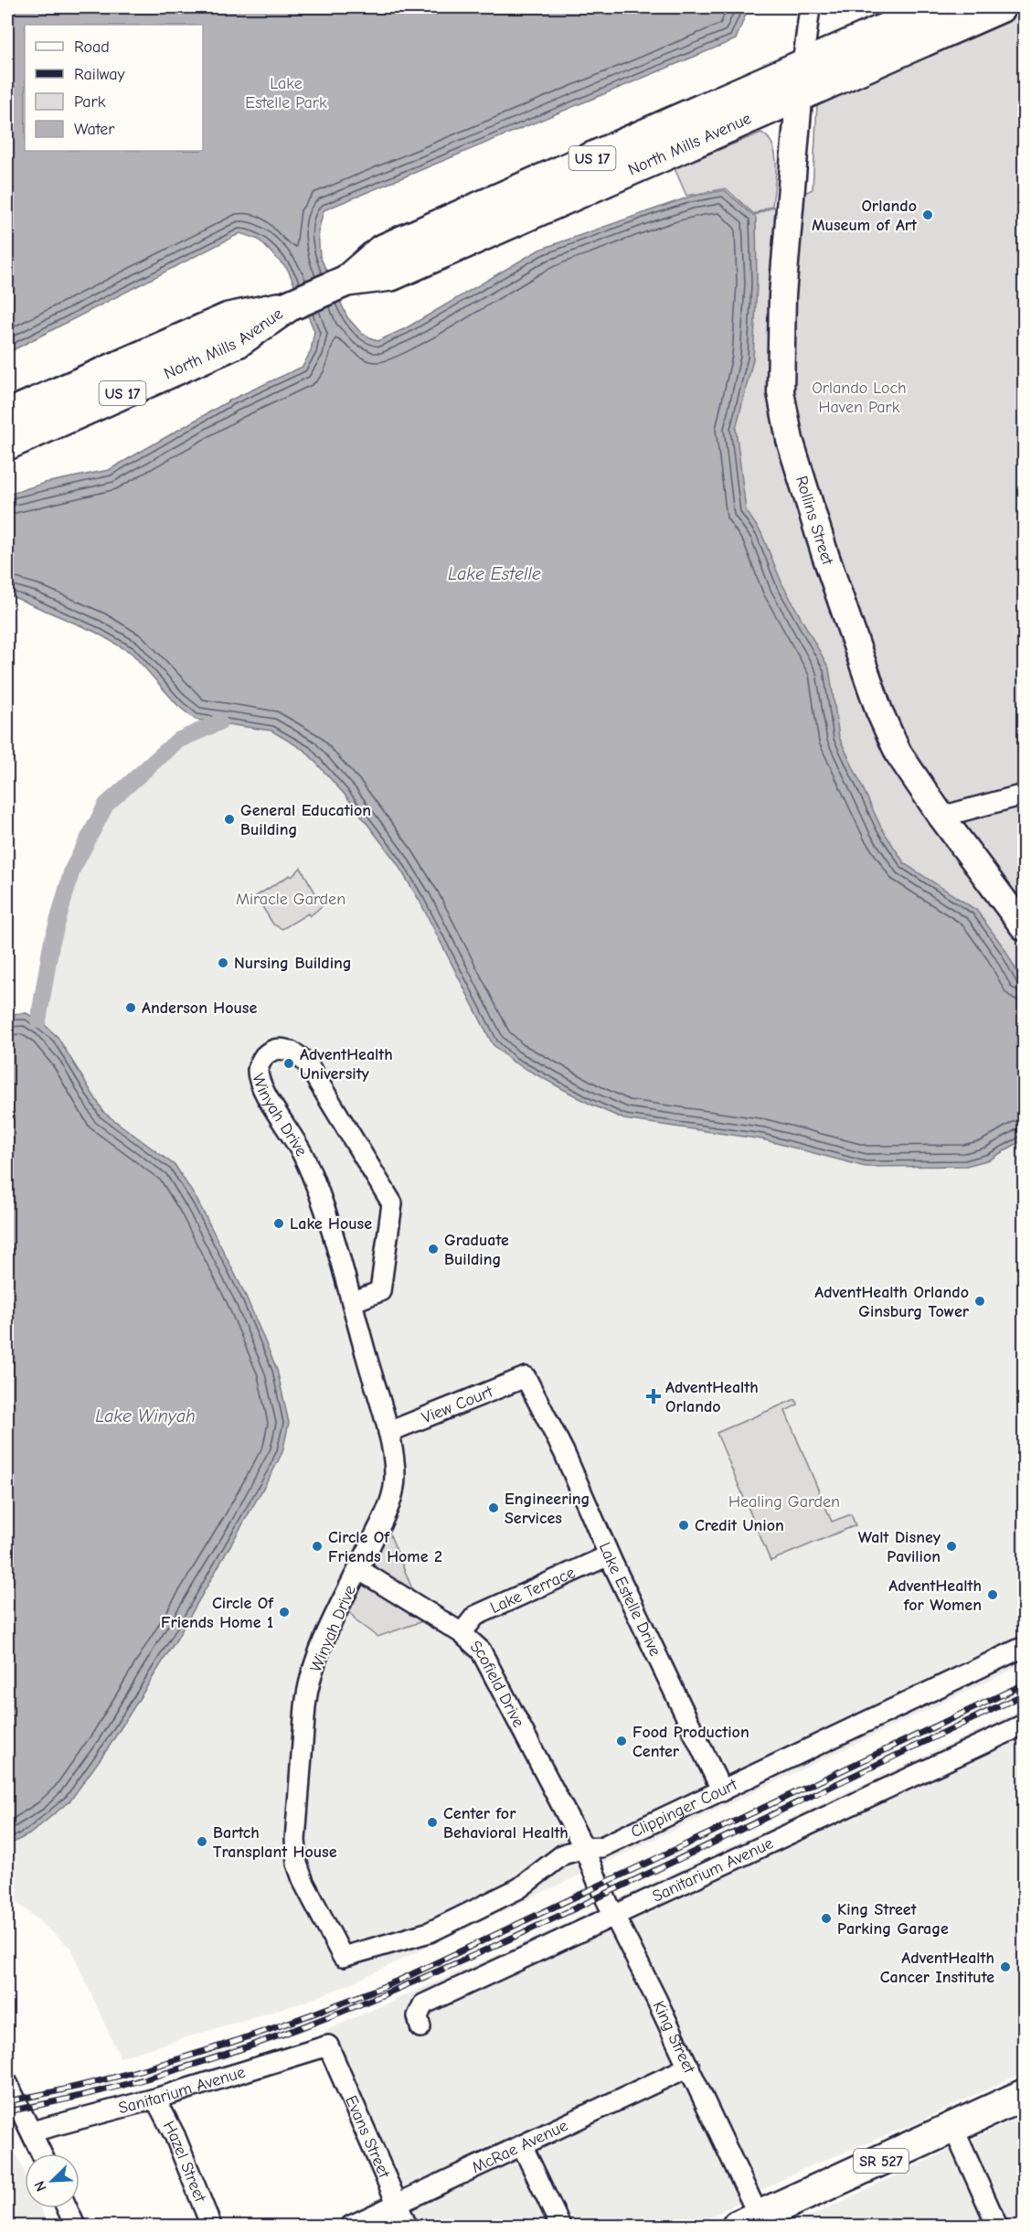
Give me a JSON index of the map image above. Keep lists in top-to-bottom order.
{
  "streets": {
    "main road": ["North Mills Avenue", "US 17", "SR 527"],
    "street": [
      "Rollins Street",
      "Winyah Drive",
      "View Court",
      "Lake Terrace",
      "Lake Estelle Drive",
      "Scofield Drive",
      "Clippinger Court",
      "Sanitarium Avenue",
      "King Street",
      "Evans Street",
      "McRae Avenue",
      "Hazel Street"
    ]
  },
  "crossings": [
    ["North Mills Avenue", "Rollins Street"],
    ["Winyah Drive", "View Court"],
    ["Winyah Drive", "Scofield Drive"],
    ["Winyah Drive", "Clippinger Court"],
    ["View Court", "Lake Estelle Drive"],
    ["Lake Terrace", "Lake Estelle Drive"],
    ["Lake Terrace", "Scofield Drive"],
    ["Lake Estelle Drive", "Clippinger Court"],
    ["Scofield Drive", "Clippinger Court"],
    ["Scofield Drive", "King Street"],
    ["Clippinger Court", "King Street"],
    ["Sanitarium Avenue", "King Street"],
    ["Sanitarium Avenue", "Evans Street"],
    ["Sanitarium Avenue", "Hazel Street"],
    ["King Street", "McRae Avenue"],
    ["King Street", "SR 527"],
    ["Evans Street", "McRae Avenue"]
  ],
  "water": ["Lake Estelle", "Lake Winyah"],
  "parks": [
    "Lake Estelle Park",
    "Orlando Loch Haven Park",
    "Miracle Garden",
    "Healing Garden"
  ],
  "places": {
    "other": [
      "Orlando Museum of Art",
      "General Education Building",
      "Nursing Building",
      "Anderson House",
      "AdventHealth University",
      "Lake House",
      "Graduate Building",
      "AdventHealth Orlando Ginsburg Tower",
      "Engineering Services",
      "Credit Union",
      "Circle Of Friends Home 2",
      "Walt Disney Pavilion",
      "AdventHealth for Women",
      "Circle Of Friends Home 1",
      "Food Production Center",
      "Center for Behavioral Health",
      "Bartch Transplant House",
      "King Street Parking Garage",
      "AdventHealth Cancer Institute"
    ],
    "health": ["AdventHealth Orlando"]
  },
  "legend": [
    "Road",
    "Railway",
    "Park",
    "Water"
  ],
  "north": "bottom left"
}
